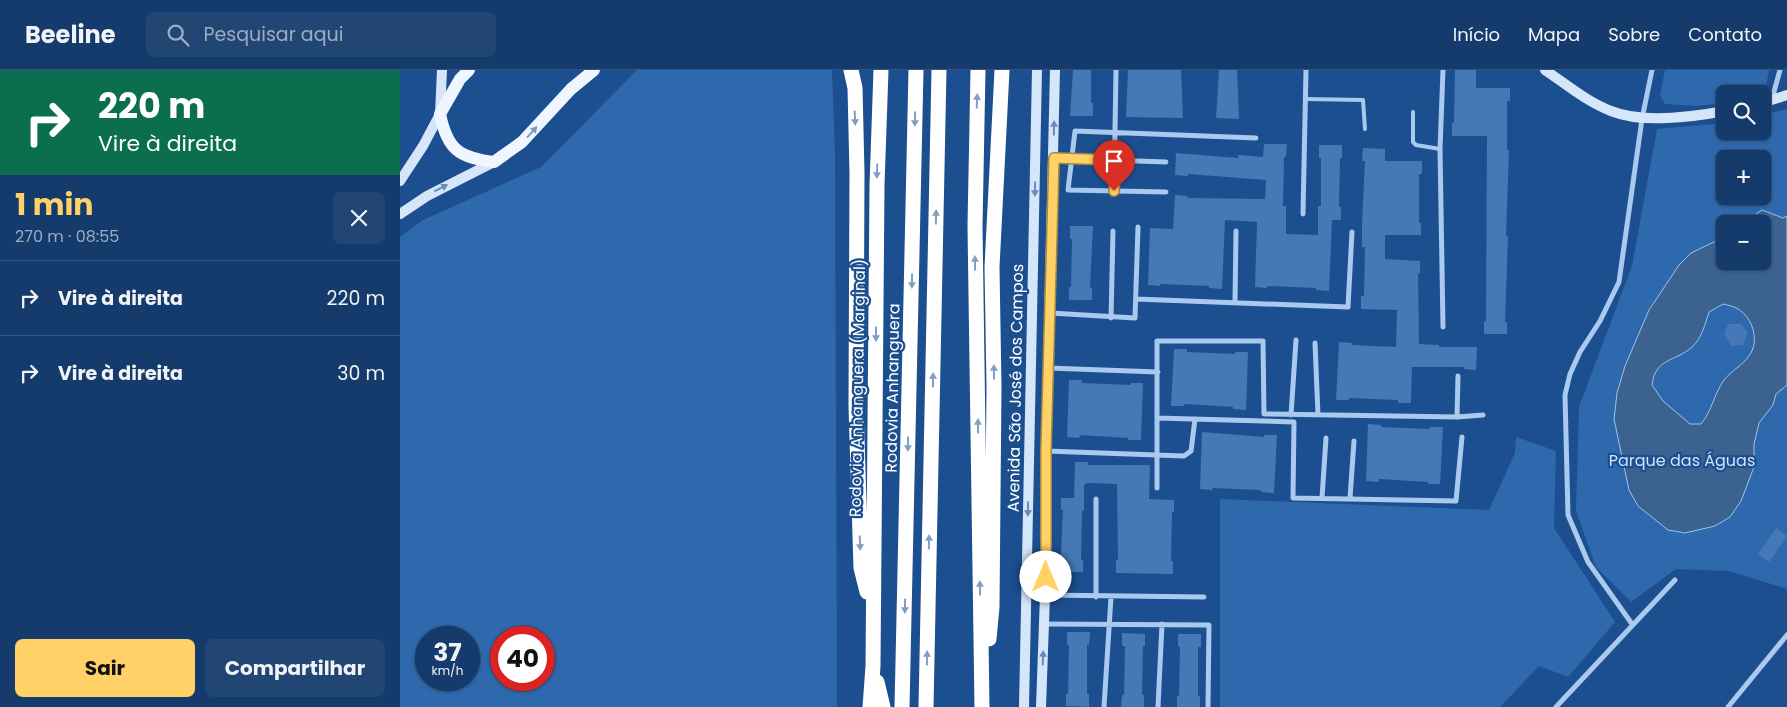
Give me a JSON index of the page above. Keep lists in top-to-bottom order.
{
  "streets": {
    "highway": ["Rodovia Anhanguera (Marginal)", "Rodovia Anhanguera"],
    "street": ["Avenida São José dos Campos"]
  },
  "parks": ["Parque das Águas"],
  "page": {
    "header": "Beeline",
    "search": "Pesquisar aqui",
    "nav": [
      "Início",
      "Mapa",
      "Sobre",
      "Contato"
    ],
    "turn": ["220 m", "Vire à direita"],
    "map_buttons": ["+", "−"],
    "heading": ["1 min", "270 m · 08:55"],
    "list": [
      {
        "name": "Vire à direita",
        "value": "220 m"
      },
      {
        "name": "Vire à direita",
        "value": "30 m"
      }
    ],
    "speed": "37 km/h",
    "limit": "40",
    "buttons": ["Sair", "Compartilhar"]
  }
}
